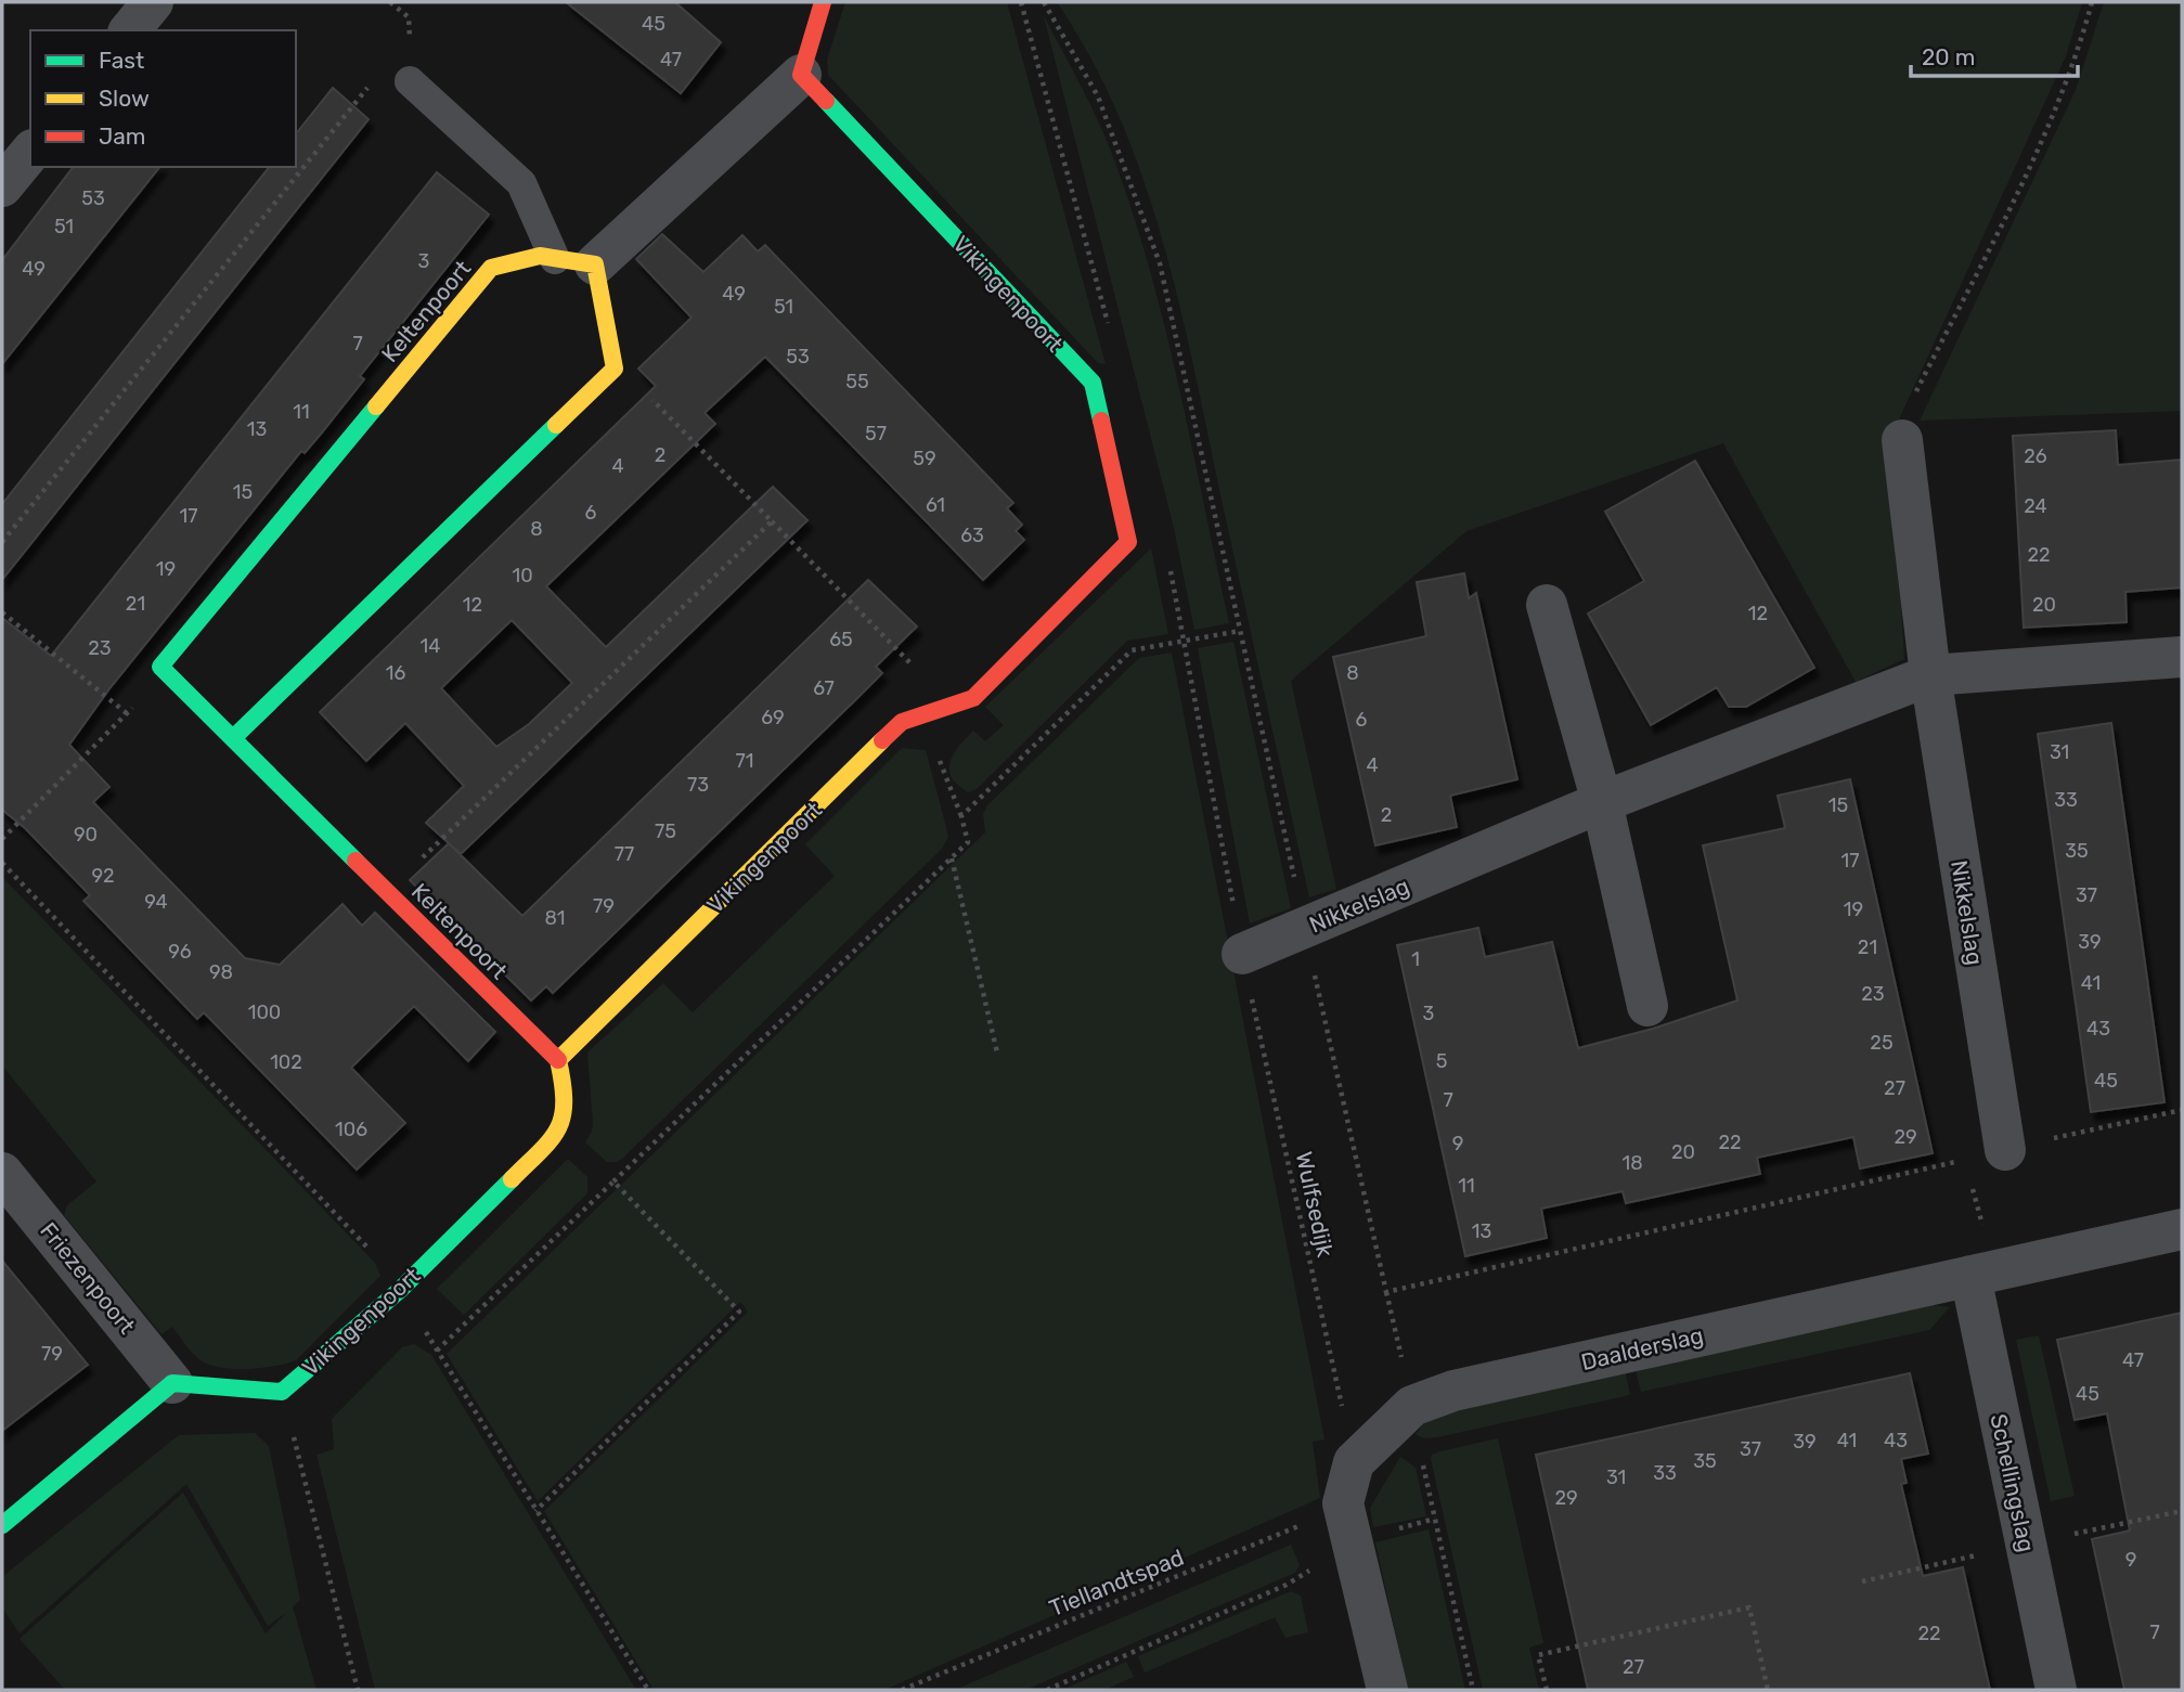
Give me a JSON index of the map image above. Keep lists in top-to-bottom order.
{
  "streets": {
    "street": [
      "Vikingenpoort",
      "Keltenpoort",
      "Nikkelslag",
      "Friezenpoort",
      "Daalderslag",
      "Schellingslag"
    ],
    "path": ["Wulfsedijk", "Tiellandtspad"]
  },
  "crossings": [
    ["Vikingenpoort", "Keltenpoort"],
    ["Vikingenpoort", "Friezenpoort"],
    ["Nikkelslag", "Wulfsedijk"],
    ["Wulfsedijk", "Daalderslag"],
    ["Daalderslag", "Schellingslag"]
  ],
  "house_numbers": [
    "45",
    "47",
    "53",
    "51",
    "3",
    "49",
    "49",
    "51",
    "7",
    "53",
    "55",
    "11",
    "13",
    "57",
    "2",
    "26",
    "59",
    "4",
    "15",
    "61",
    "24",
    "6",
    "17",
    "8",
    "63",
    "22",
    "19",
    "10",
    "21",
    "12",
    "20",
    "12",
    "65",
    "14",
    "23",
    "16",
    "8",
    "67",
    "69",
    "6",
    "31",
    "71",
    "4",
    "73",
    "33",
    "15",
    "2",
    "75",
    "90",
    "35",
    "77",
    "17",
    "92",
    "37",
    "94",
    "79",
    "19",
    "81",
    "39",
    "21",
    "96",
    "1",
    "98",
    "41",
    "23",
    "100",
    "3",
    "43",
    "25",
    "5",
    "102",
    "45",
    "27",
    "7",
    "106",
    "29",
    "22",
    "9",
    "20",
    "18",
    "11",
    "13",
    "79",
    "47",
    "45",
    "41",
    "43",
    "39",
    "37",
    "35",
    "33",
    "31",
    "29",
    "9",
    "7",
    "22",
    "27"
  ],
  "legend": ["Fast", "Slow", "Jam"],
  "scale_bar": "20 m"
}
